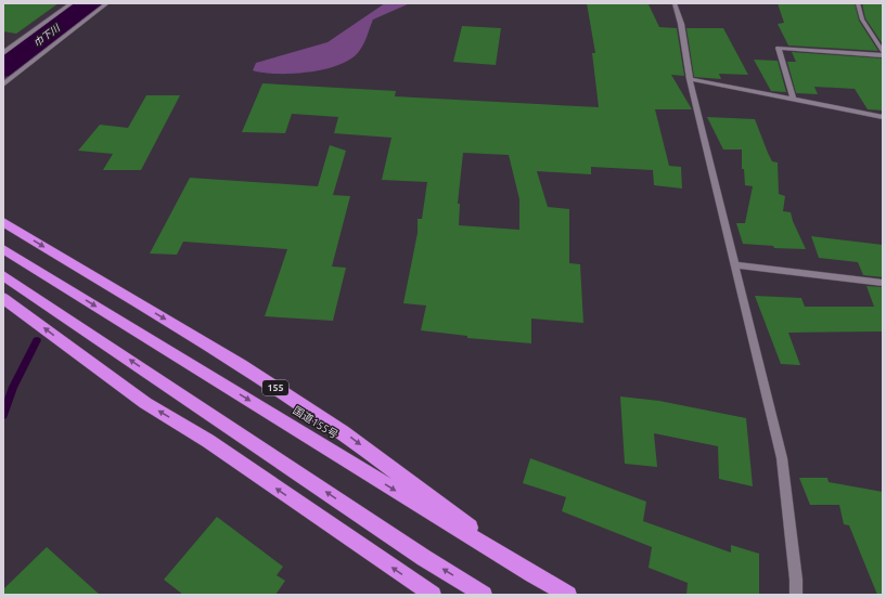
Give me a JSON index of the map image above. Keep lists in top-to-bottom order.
{
  "streets": {
    "highway": ["155", "国道155号"]
  },
  "crossings": [
    ["155", "国道155号"]
  ],
  "water": ["巾下川"]
}
